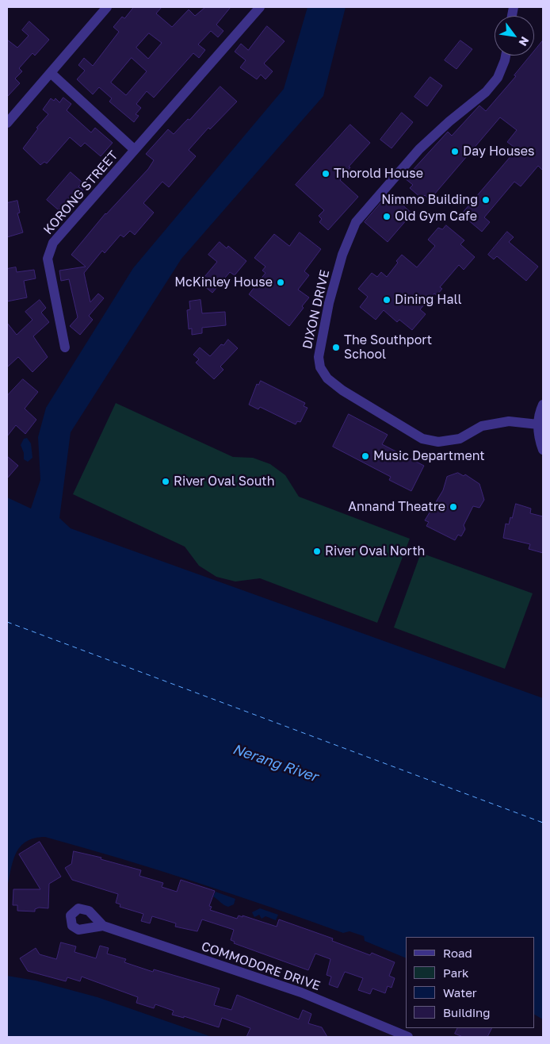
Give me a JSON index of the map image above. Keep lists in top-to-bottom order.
{
  "streets": {
    "street": ["KORONG STREET", "DIXON DRIVE", "COMMODORE DRIVE"]
  },
  "water": ["Nerang River"],
  "places": [
    "Day Houses",
    "Thorold House",
    "Nimmo Building",
    "Old Gym Cafe",
    "McKinley House",
    "Dining Hall",
    "The Southport School",
    "Music Department",
    "River Oval South",
    "Annand Theatre",
    "River Oval North"
  ],
  "legend": [
    "Road",
    "Park",
    "Water",
    "Building"
  ],
  "north": "bottom right"
}
